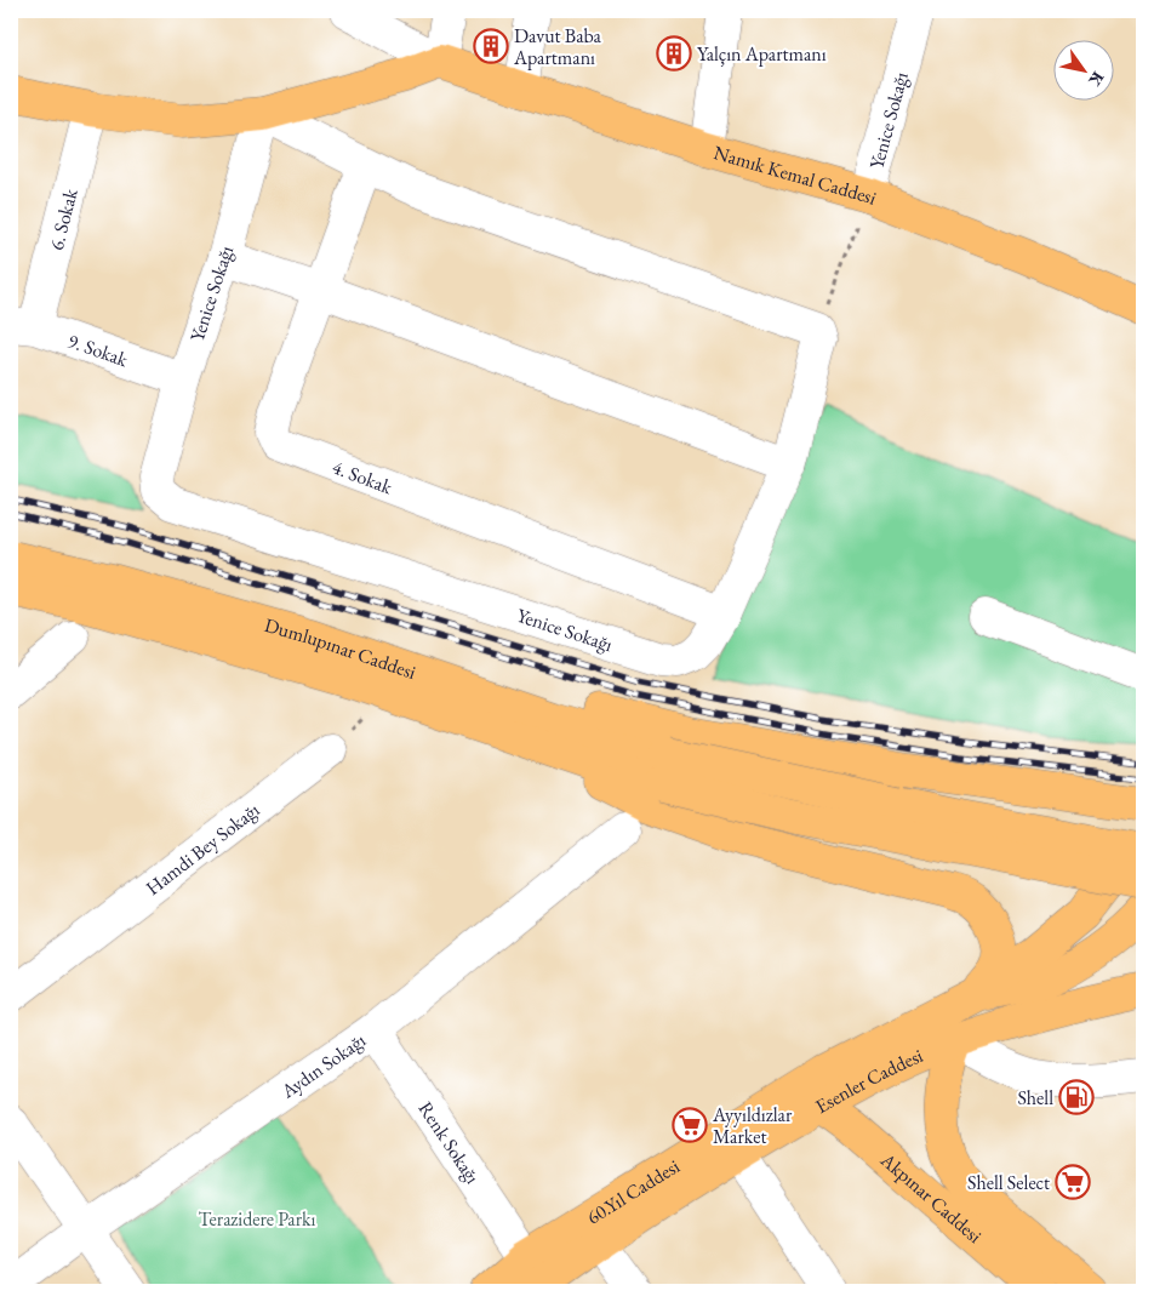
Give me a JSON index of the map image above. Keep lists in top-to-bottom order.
{
  "streets": {
    "main road": [
      "Namık Kemal Caddesi",
      "Dumlupınar Caddesi",
      "Esenler Caddesi",
      "60.Yıl Caddesi",
      "Akpınar Caddesi"
    ],
    "street": [
      "Yenice Sokağı",
      "6. Sokak",
      "9. Sokak",
      "4. Sokak",
      "Hamdi Bey Sokağı",
      "Aydın Sokağı",
      "Renk Sokağı"
    ]
  },
  "crossings": [
    ["Yenice Sokağı", "Namık Kemal Caddesi"],
    ["Yenice Sokağı", "9. Sokak"],
    ["Yenice Sokağı", "4. Sokak"],
    ["6. Sokak", "9. Sokak"],
    ["Aydın Sokağı", "Renk Sokağı"],
    ["Esenler Caddesi", "Akpınar Caddesi"],
    ["Renk Sokağı", "60.Yıl Caddesi"]
  ],
  "parks": ["Terazidere Parkı"],
  "places": {
    "building": ["Davut Baba Apartmanı", "Yalçın Apartmanı"],
    "fuel station": ["Shell"],
    "supermarket": ["Ayyıldızlar Market", "Shell Select"]
  },
  "north": "bottom right"
}
